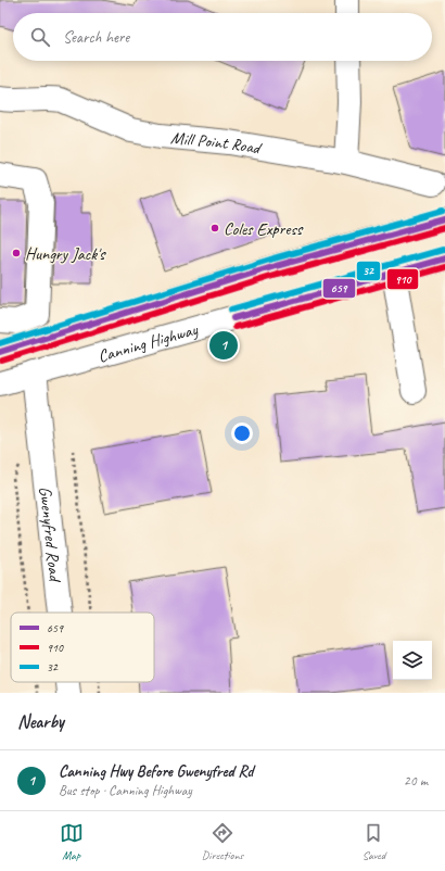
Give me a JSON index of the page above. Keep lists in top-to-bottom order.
{
  "streets": {
    "main road": ["Mill Point Road", "Canning Highway", "Gwenyfred Road"]
  },
  "crossings": [
    ["Canning Highway", "Gwenyfred Road"]
  ],
  "places": ["Coles Express", "Hungry Jack's"],
  "lines": ["transit line 32", "transit line 659", "transit line 910"],
  "legend": ["659", "910", "32"],
  "page": {
    "search": "Search here",
    "pins": "1",
    "heading": "Nearby",
    "list": [
      {
        "mark": "1",
        "name": "Canning Hwy Before Gwenyfred Rd",
        "note": "Bus stop · Canning Highway",
        "value": "20 m"
      }
    ],
    "nav": ["Map", "Directions", "Saved"]
  }
}
